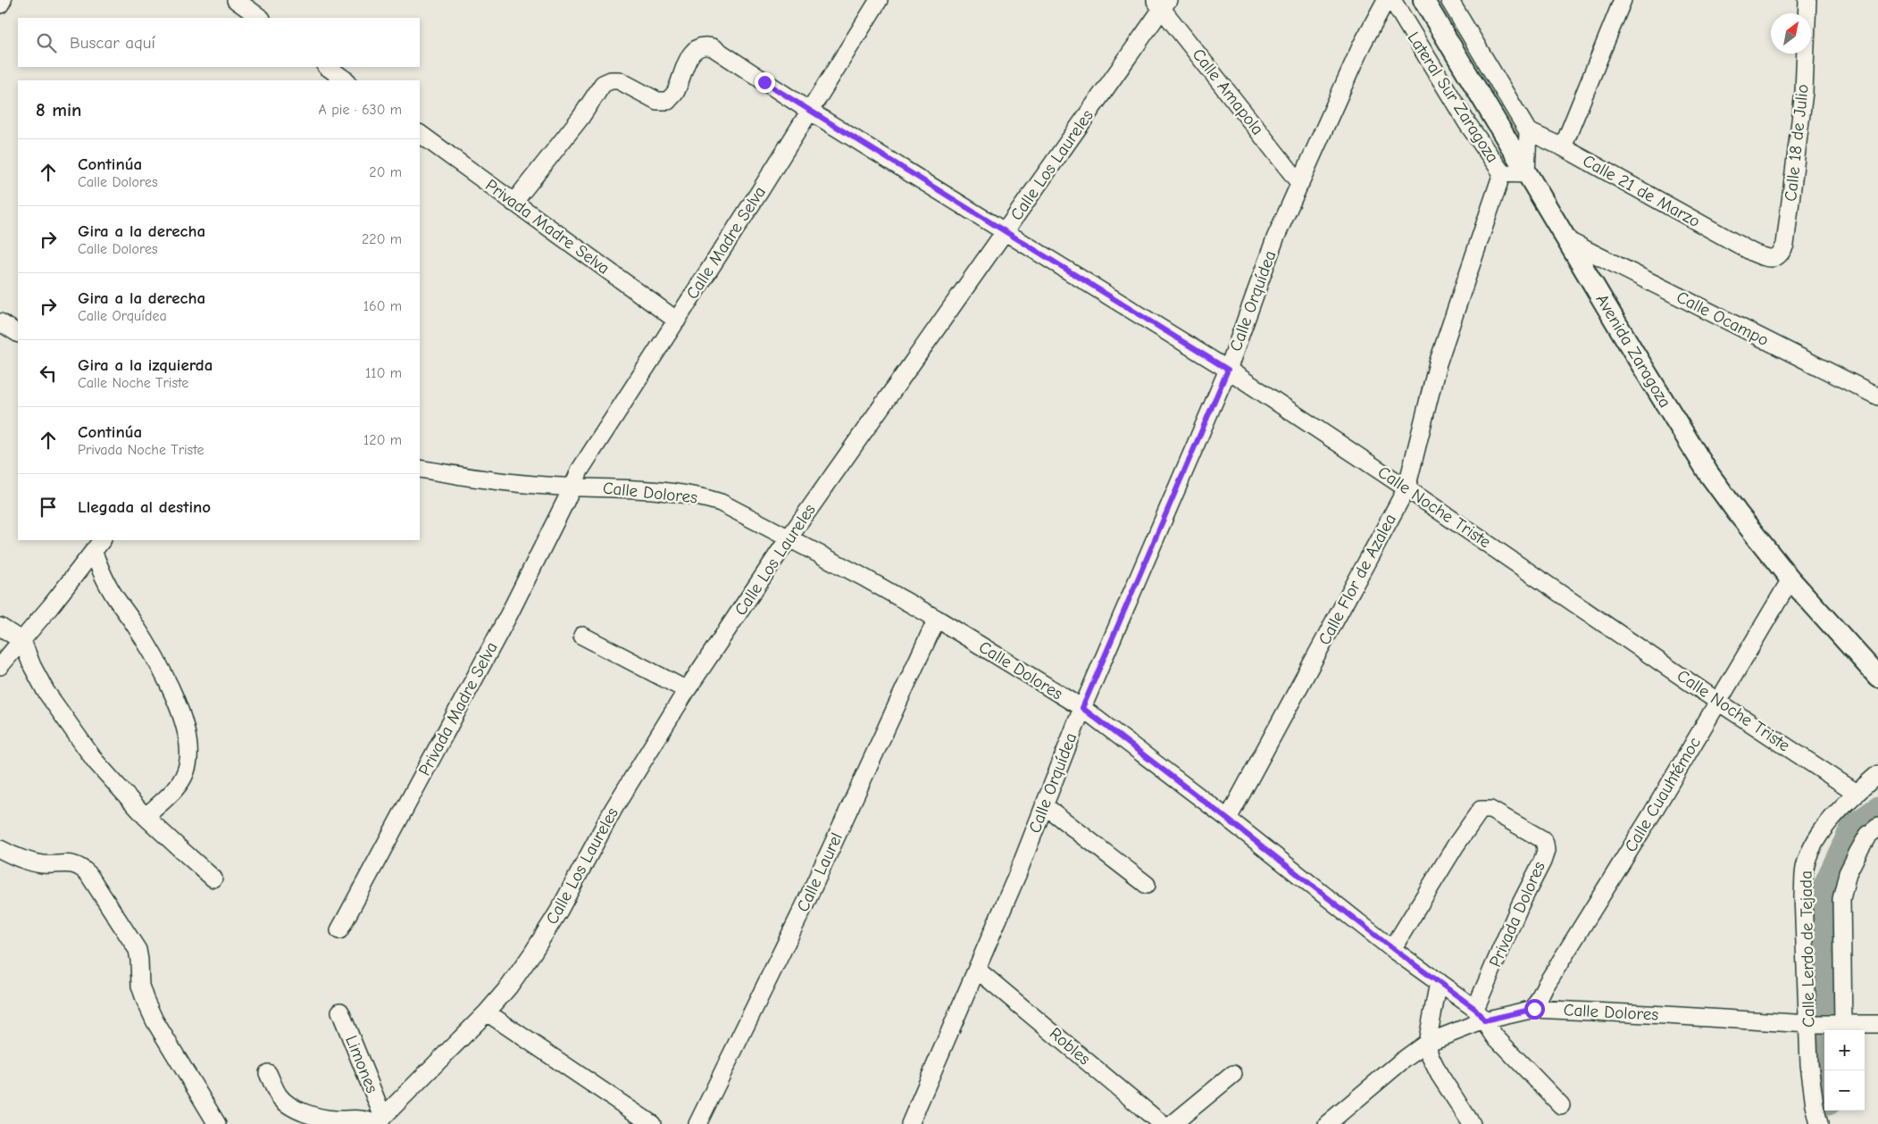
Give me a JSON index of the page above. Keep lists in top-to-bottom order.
{
  "streets": {
    "main road": ["Avenida Zaragoza"],
    "street": [
      "Calle Amapola",
      "Lateral Sur Zaragoza",
      "Calle 18 de Julio",
      "Calle Los Laureles",
      "Calle 21 de Marzo",
      "Privada Madre Selva",
      "Calle Madre Selva",
      "Calle Orquídea",
      "Calle Ocampo",
      "Calle Dolores",
      "Calle Noche Triste",
      "Calle Flor de Azalea",
      "Calle Cuauhtémoc",
      "Calle Laurel",
      "Privada Dolores",
      "Calle Lerdo de Tejada",
      "Robles",
      "Limones"
    ]
  },
  "crossings": [
    ["Calle Amapola", "Calle Los Laureles"],
    ["Calle Amapola", "Calle Orquídea"],
    ["Lateral Sur Zaragoza", "Avenida Zaragoza"],
    ["Lateral Sur Zaragoza", "Calle Flor de Azalea"],
    ["Calle 18 de Julio", "Calle 21 de Marzo"],
    ["Calle Los Laureles", "Calle Dolores"],
    ["Calle Los Laureles", "Calle Noche Triste"],
    ["Calle Los Laureles", "Limones"],
    ["Privada Madre Selva", "Calle Madre Selva"],
    ["Privada Madre Selva", "Calle Dolores"],
    ["Privada Madre Selva", "Calle Noche Triste"],
    ["Calle Madre Selva", "Calle Dolores"],
    ["Calle Madre Selva", "Calle Noche Triste"],
    ["Calle Orquídea", "Calle Dolores"],
    ["Calle Orquídea", "Calle Noche Triste"],
    ["Calle Orquídea", "Robles"],
    ["Calle Ocampo", "Avenida Zaragoza"],
    ["Avenida Zaragoza", "Calle Cuauhtémoc"],
    ["Calle Dolores", "Calle Flor de Azalea"],
    ["Calle Dolores", "Calle Cuauhtémoc"],
    ["Calle Dolores", "Calle Laurel"],
    ["Calle Dolores", "Privada Dolores"],
    ["Calle Dolores", "Calle Lerdo de Tejada"],
    ["Calle Noche Triste", "Calle Flor de Azalea"],
    ["Calle Noche Triste", "Calle Cuauhtémoc"],
    ["Calle Noche Triste", "Calle Lerdo de Tejada"]
  ],
  "north": "top right",
  "page": {
    "search": "Buscar aquí",
    "heading": ["8 min", "A pie · 630 m"],
    "list": [
      ["Continúa", "Calle Dolores", "20 m"],
      ["Gira a la derecha", "Calle Dolores", "220 m"],
      ["Gira a la derecha", "Calle Orquídea", "160 m"],
      ["Gira a la izquierda", "Calle Noche Triste", "110 m"],
      ["Continúa", "Privada Noche Triste", "120 m"],
      "Llegada al destino"
    ],
    "map_buttons": ["+", "−"]
  }
}
